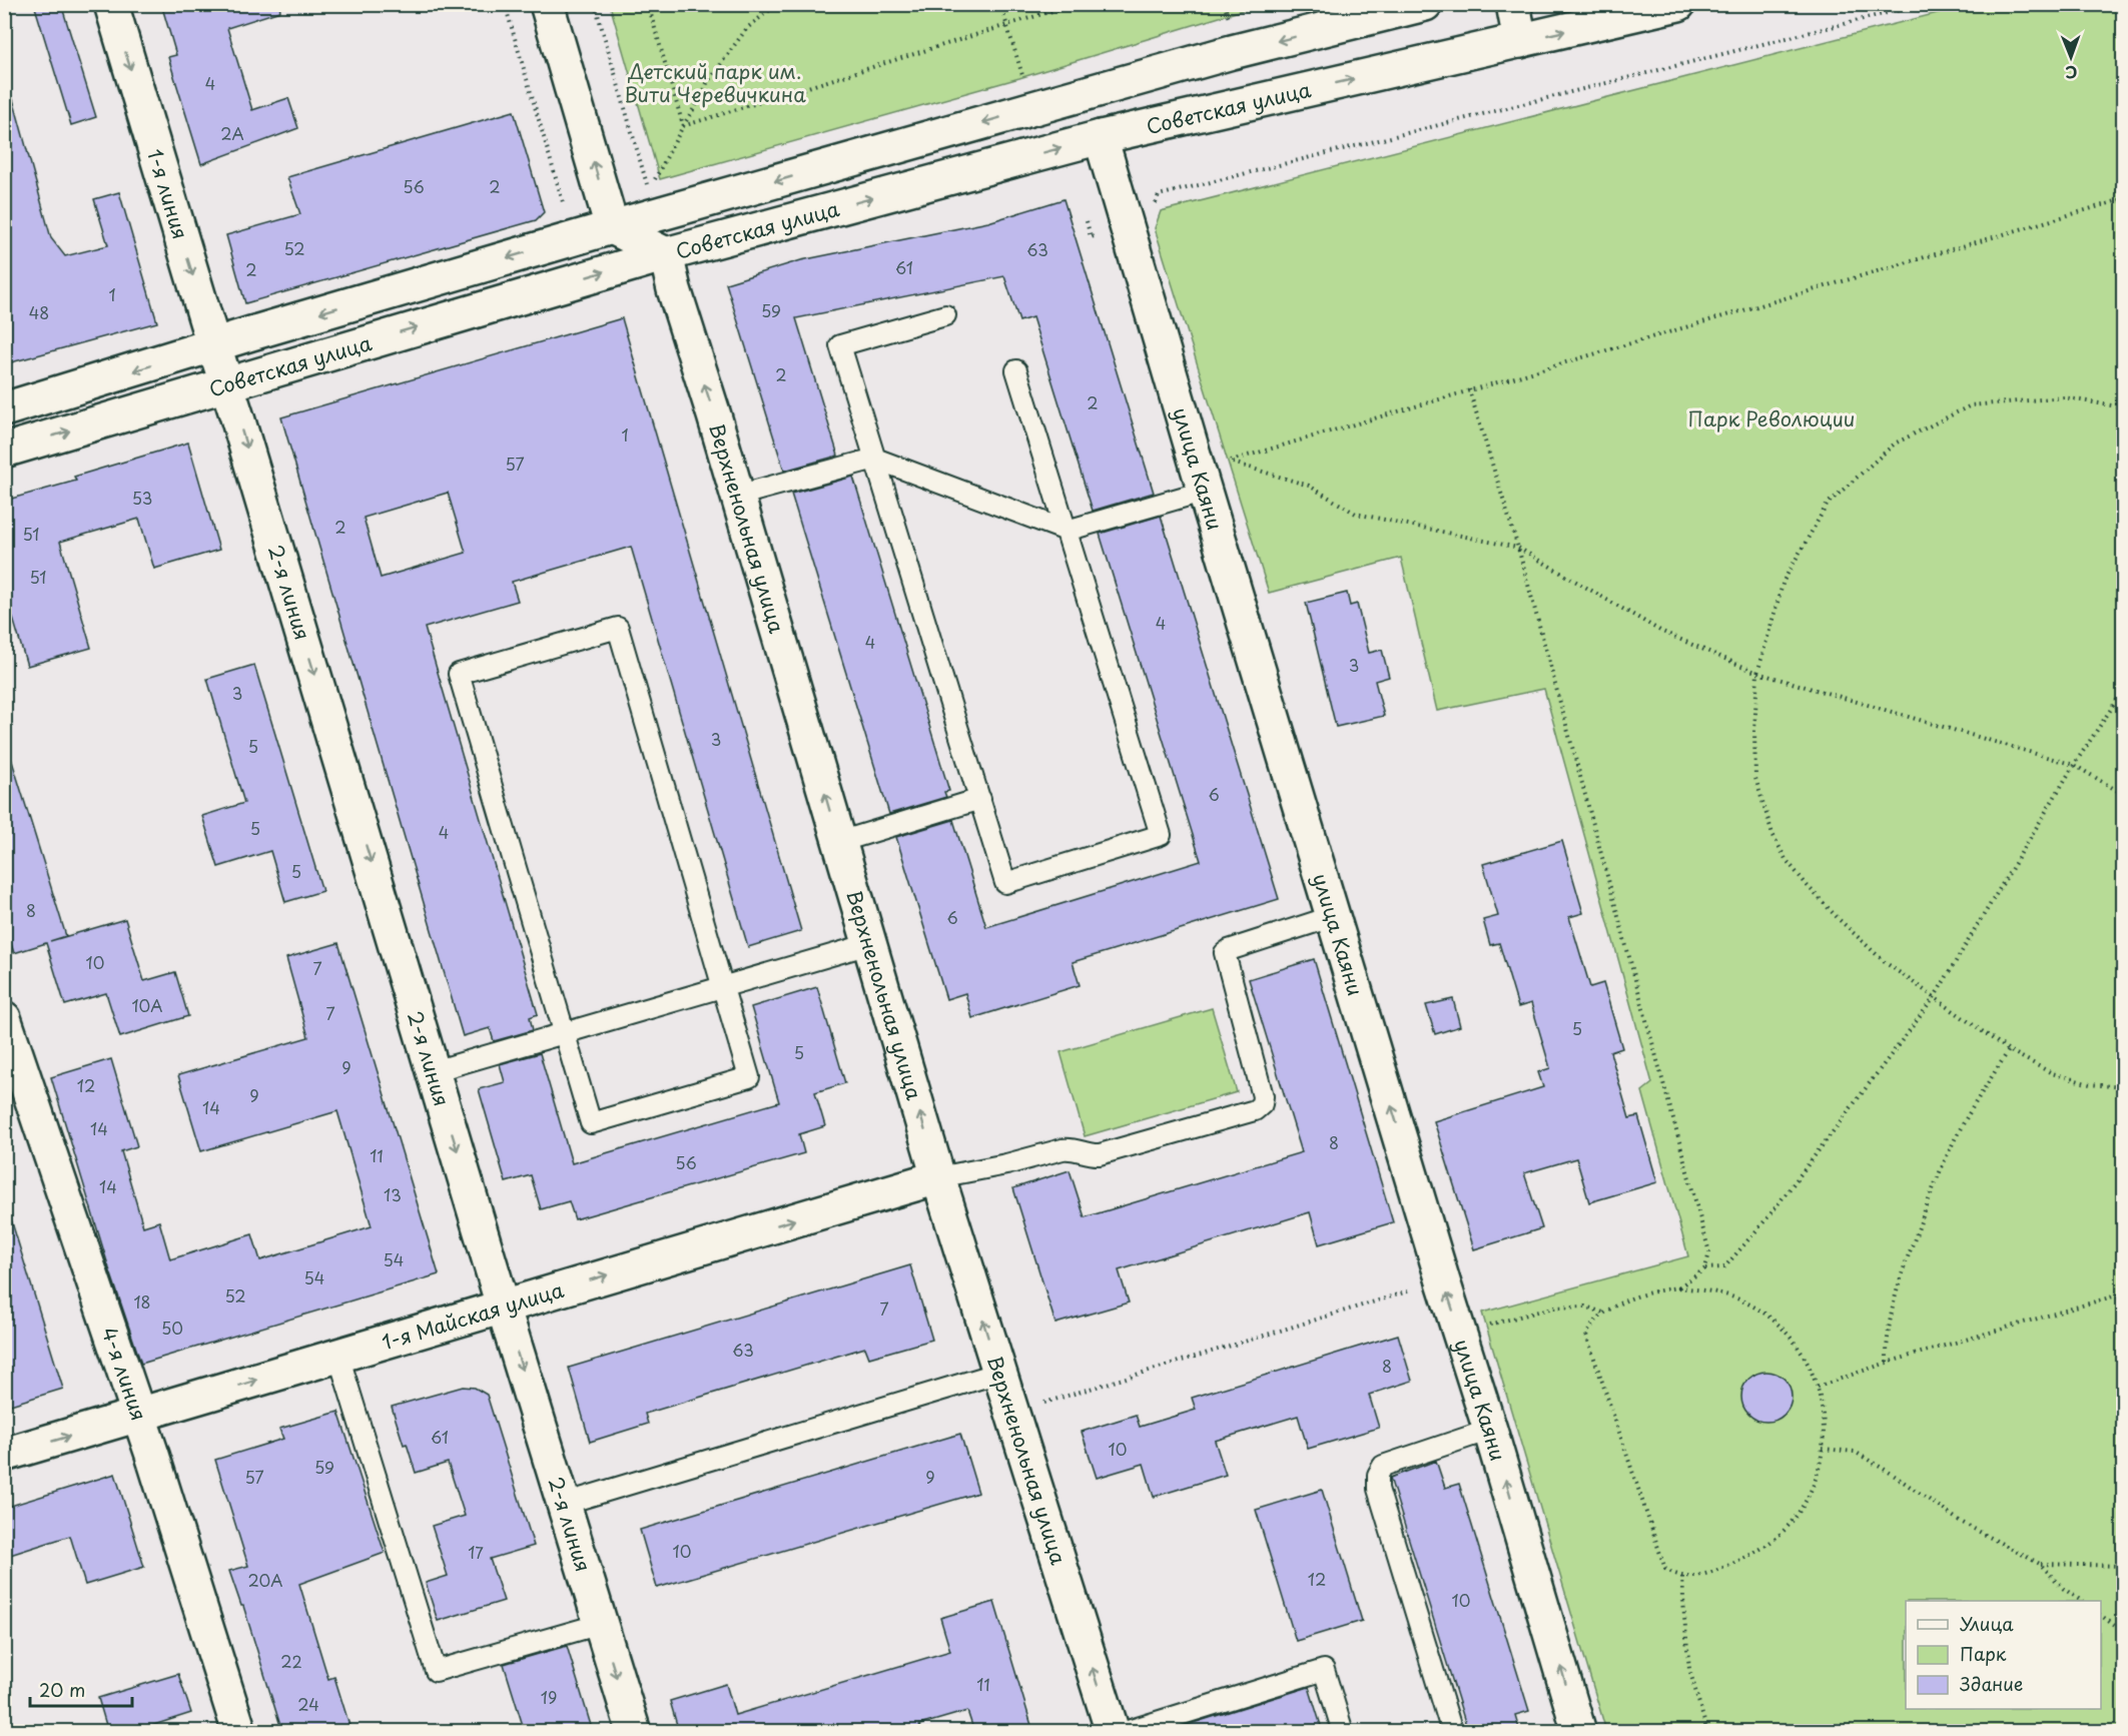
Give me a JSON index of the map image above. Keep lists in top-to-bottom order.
{
  "streets": {
    "street": [
      "Советская улица",
      "1-я линия",
      "улица Каяни",
      "Верхненольная улица",
      "2-я линия",
      "1-я Майская улица",
      "4-я линия"
    ]
  },
  "crossings": [
    ["Советская улица", "1-я линия"],
    ["Советская улица", "улица Каяни"],
    ["Советская улица", "Верхненольная улица"],
    ["Советская улица", "2-я линия"],
    ["1-я линия", "2-я линия"],
    ["Верхненольная улица", "1-я Майская улица"],
    ["2-я линия", "1-я Майская улица"],
    ["1-я Майская улица", "4-я линия"]
  ],
  "one_way": [
    "1-я линия",
    "улица Каяни",
    "Верхненольная улица",
    "2-я линия",
    "1-я Майская улица"
  ],
  "parks": ["Детский парк им. Вити Черевичкина", "Парк Революции"],
  "house_numbers": [
    "4",
    "2А",
    "56",
    "2",
    "52",
    "63",
    "61",
    "2",
    "1",
    "59",
    "48",
    "2",
    "2",
    "1",
    "57",
    "53",
    "2",
    "51",
    "51",
    "4",
    "4",
    "3",
    "3",
    "3",
    "5",
    "6",
    "5",
    "4",
    "5",
    "8",
    "6",
    "10",
    "7",
    "10А",
    "7",
    "5",
    "5",
    "9",
    "12",
    "9",
    "14",
    "14",
    "8",
    "11",
    "56",
    "14",
    "13",
    "54",
    "54",
    "52",
    "18",
    "7",
    "50",
    "63",
    "8",
    "61",
    "10",
    "59",
    "57",
    "9",
    "10",
    "17",
    "12",
    "20А",
    "10",
    "22",
    "11",
    "19",
    "24"
  ],
  "legend": ["Улица", "Парк", "Здание"],
  "scale_bar": "20 m",
  "north": "bottom"
}
